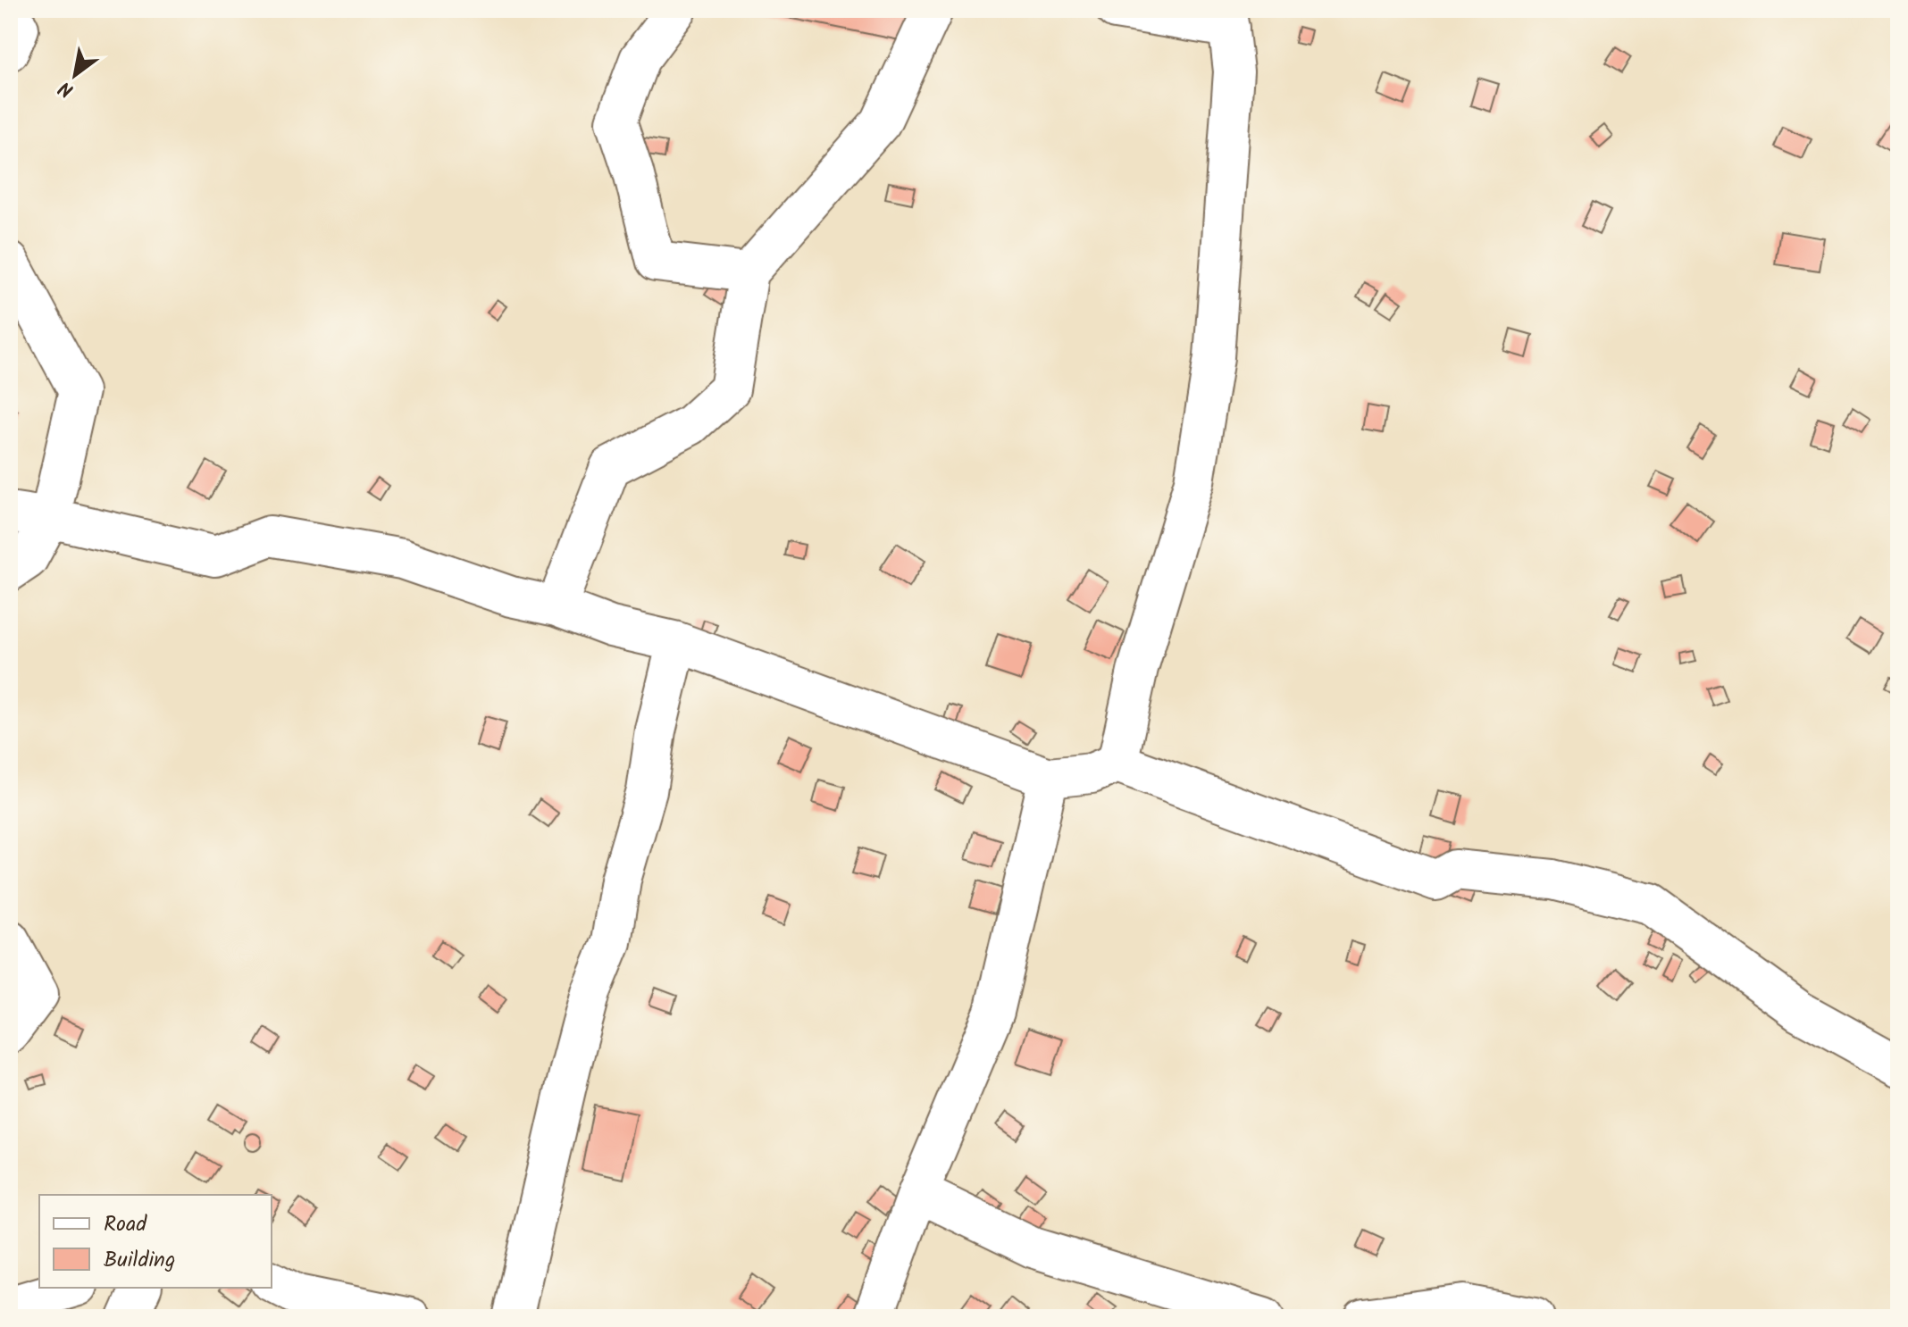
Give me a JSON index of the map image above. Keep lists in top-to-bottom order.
{
  "legend": ["Road", "Building"],
  "north": "bottom left"
}
